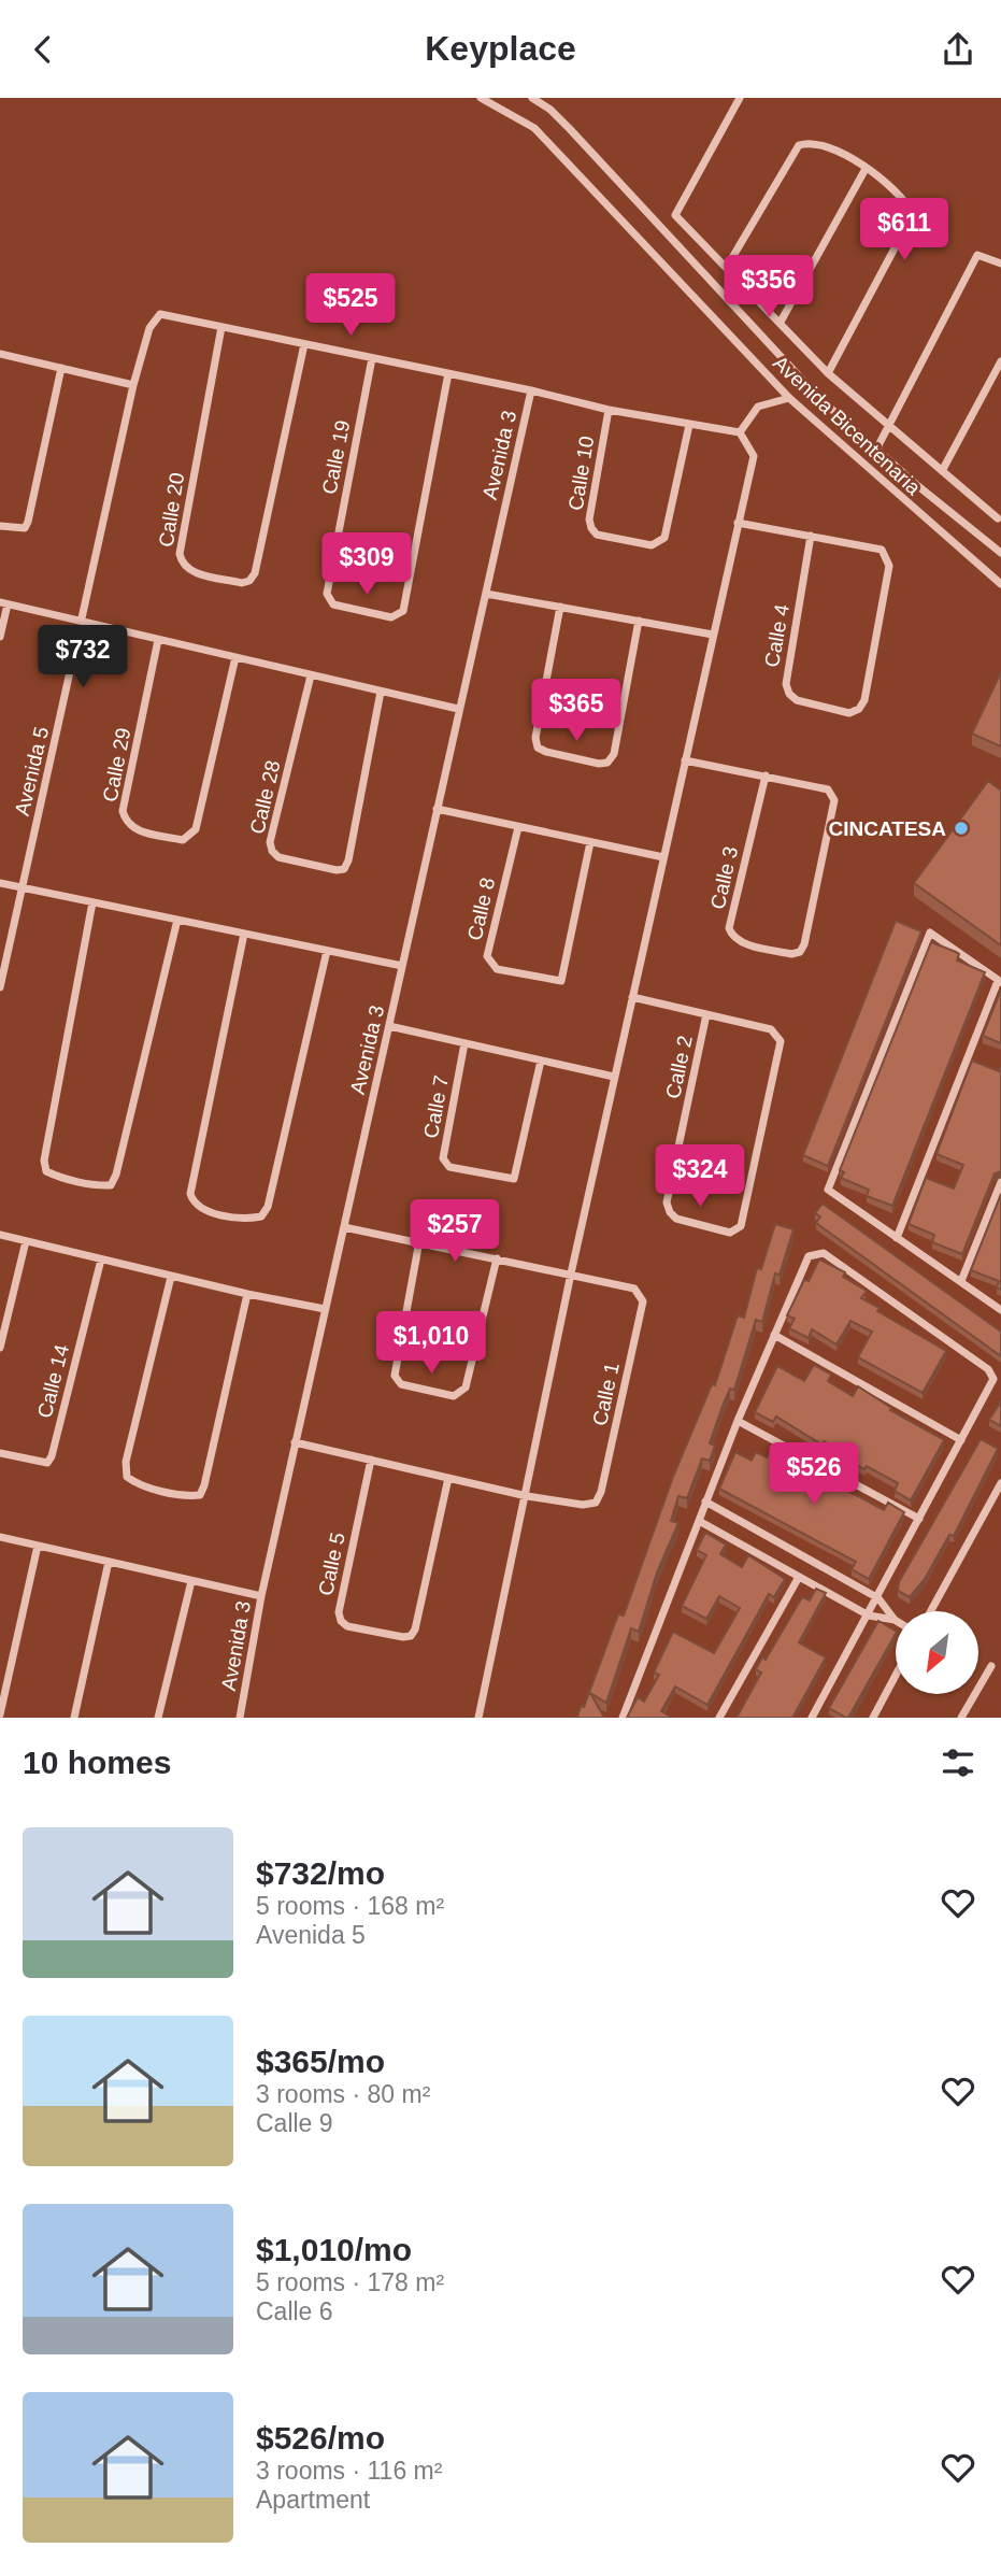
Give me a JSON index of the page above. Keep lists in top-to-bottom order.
{
  "streets": {
    "street": [
      "Avenida Bicentenaria",
      "Avenida 3",
      "Calle 19",
      "Calle 10",
      "Calle 20",
      "Calle 4",
      "Calle 29",
      "Avenida 5",
      "Calle 28",
      "Calle 3",
      "Calle 8",
      "Calle 2",
      "Calle 7",
      "Calle 14",
      "Calle 1",
      "Calle 5"
    ]
  },
  "crossings": [
    ["Calle 20", "Avenida 5"]
  ],
  "places": ["CINCATESA"],
  "north": "bottom left",
  "page": {
    "header": "Keyplace",
    "price": [
      "$611",
      "$356",
      "$525",
      "$309",
      "$732",
      "$365",
      "$324",
      "$257",
      "$1,010",
      "$526"
    ],
    "heading": "10 homes",
    "list": [
      {
        "name": "$732/mo",
        "note": "5 rooms · 168 m² · Avenida 5"
      },
      {
        "name": "$365/mo",
        "note": "3 rooms · 80 m² · Calle 9"
      },
      {
        "name": "$1,010/mo",
        "note": "5 rooms · 178 m² · Calle 6"
      },
      {
        "name": "$526/mo",
        "note": "3 rooms · 116 m² · Apartment"
      }
    ]
  }
}
